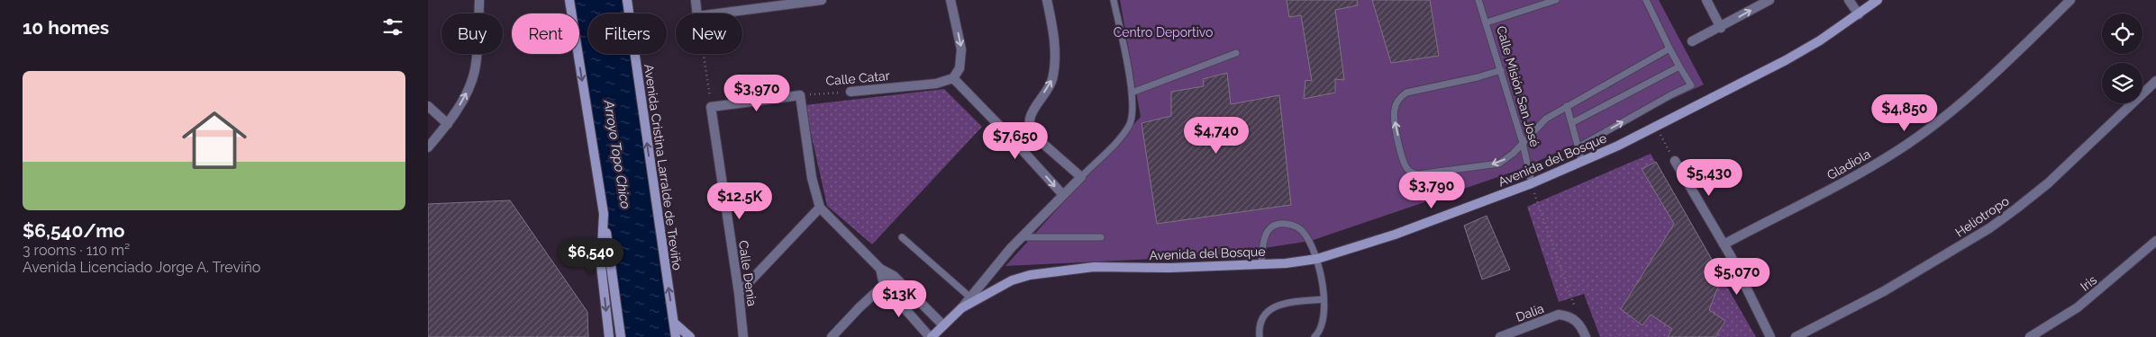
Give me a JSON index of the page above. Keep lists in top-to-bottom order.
{
  "streets": {
    "street": [
      "Calle Catar",
      "Avenida del Bosque",
      "Gladiola",
      "Avenida Cristina Larralde de Treviño",
      "Heliotropo",
      "Calle Denia",
      "Iris",
      "Dalia"
    ],
    "lane": ["Calle Misión San José"]
  },
  "crossings": [
    ["Calle Misión San José", "Avenida del Bosque"]
  ],
  "water": ["Arroyo Topo Chico"],
  "parks": ["Centro Deportivo"],
  "page": {
    "heading": "10 homes",
    "chip": [
      "Buy",
      "Rent",
      "Filters",
      "New"
    ],
    "list": [
      {
        "name": "$6,540/mo",
        "note": "3 rooms · 110 m² · Avenida Licenciado Jorge A. Treviño"
      }
    ],
    "price": [
      "$3,970",
      "$4,850",
      "$4,740",
      "$7,650",
      "$5,430",
      "$3,790",
      "$12.5K",
      "$6,540",
      "$5,070",
      "$13K"
    ]
  }
}
